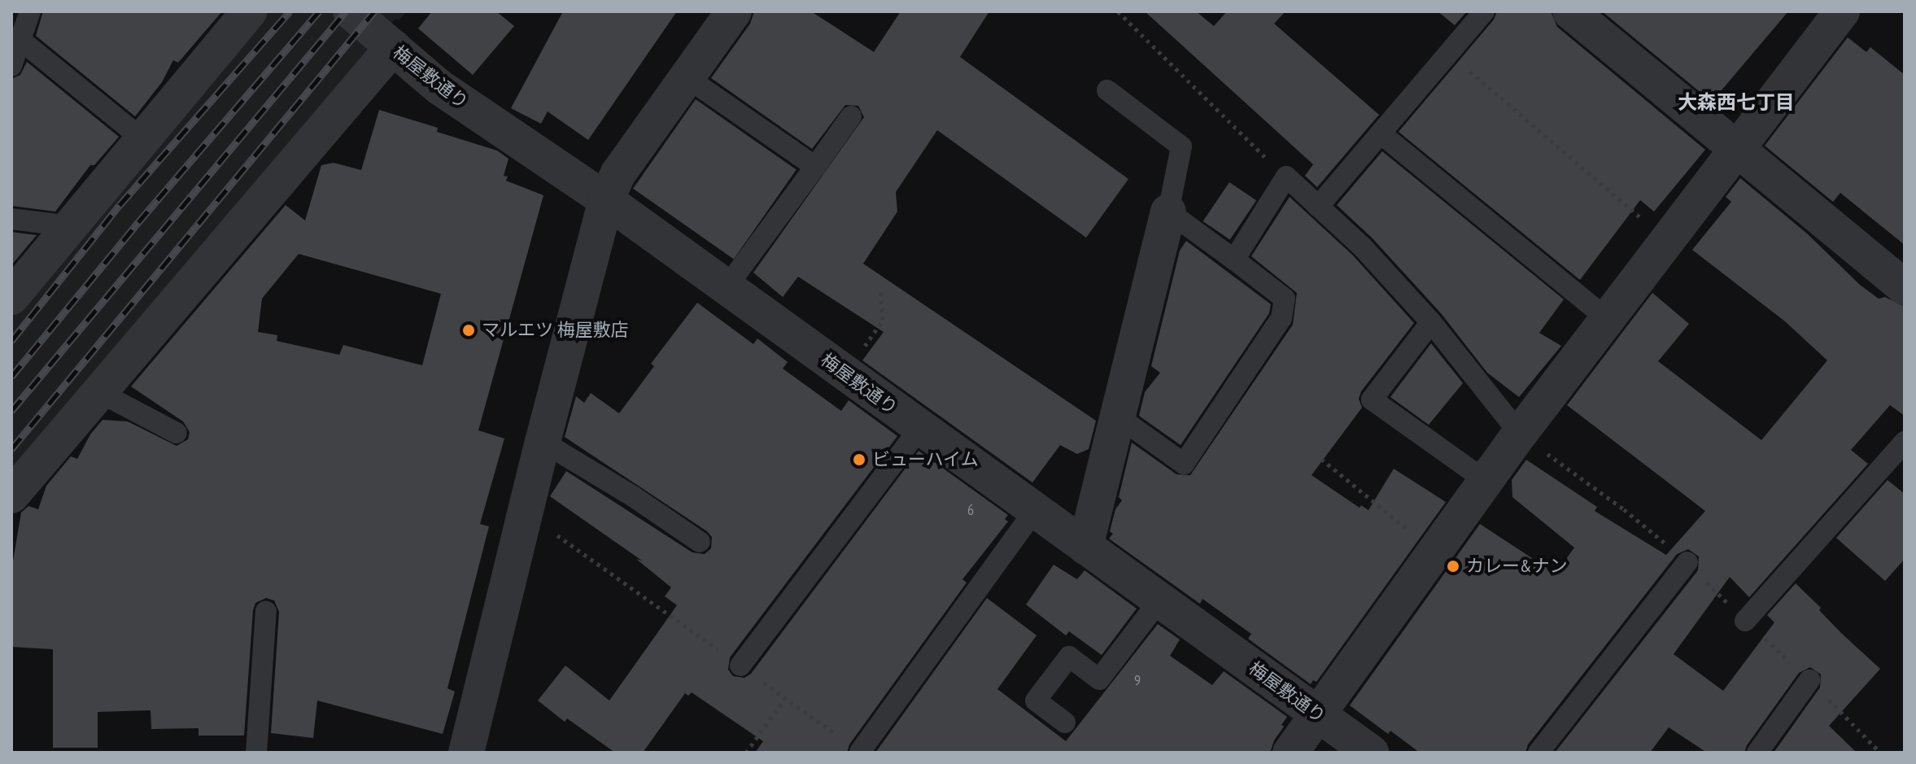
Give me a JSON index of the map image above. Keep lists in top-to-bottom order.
{
  "streets": {
    "street": ["梅屋敷通り"]
  },
  "districts": ["大森西七丁目"],
  "places": ["マルエツ 梅屋敷店", "ビューハイム", "カレー&ナン"],
  "house_numbers": ["6", "9"]
}
